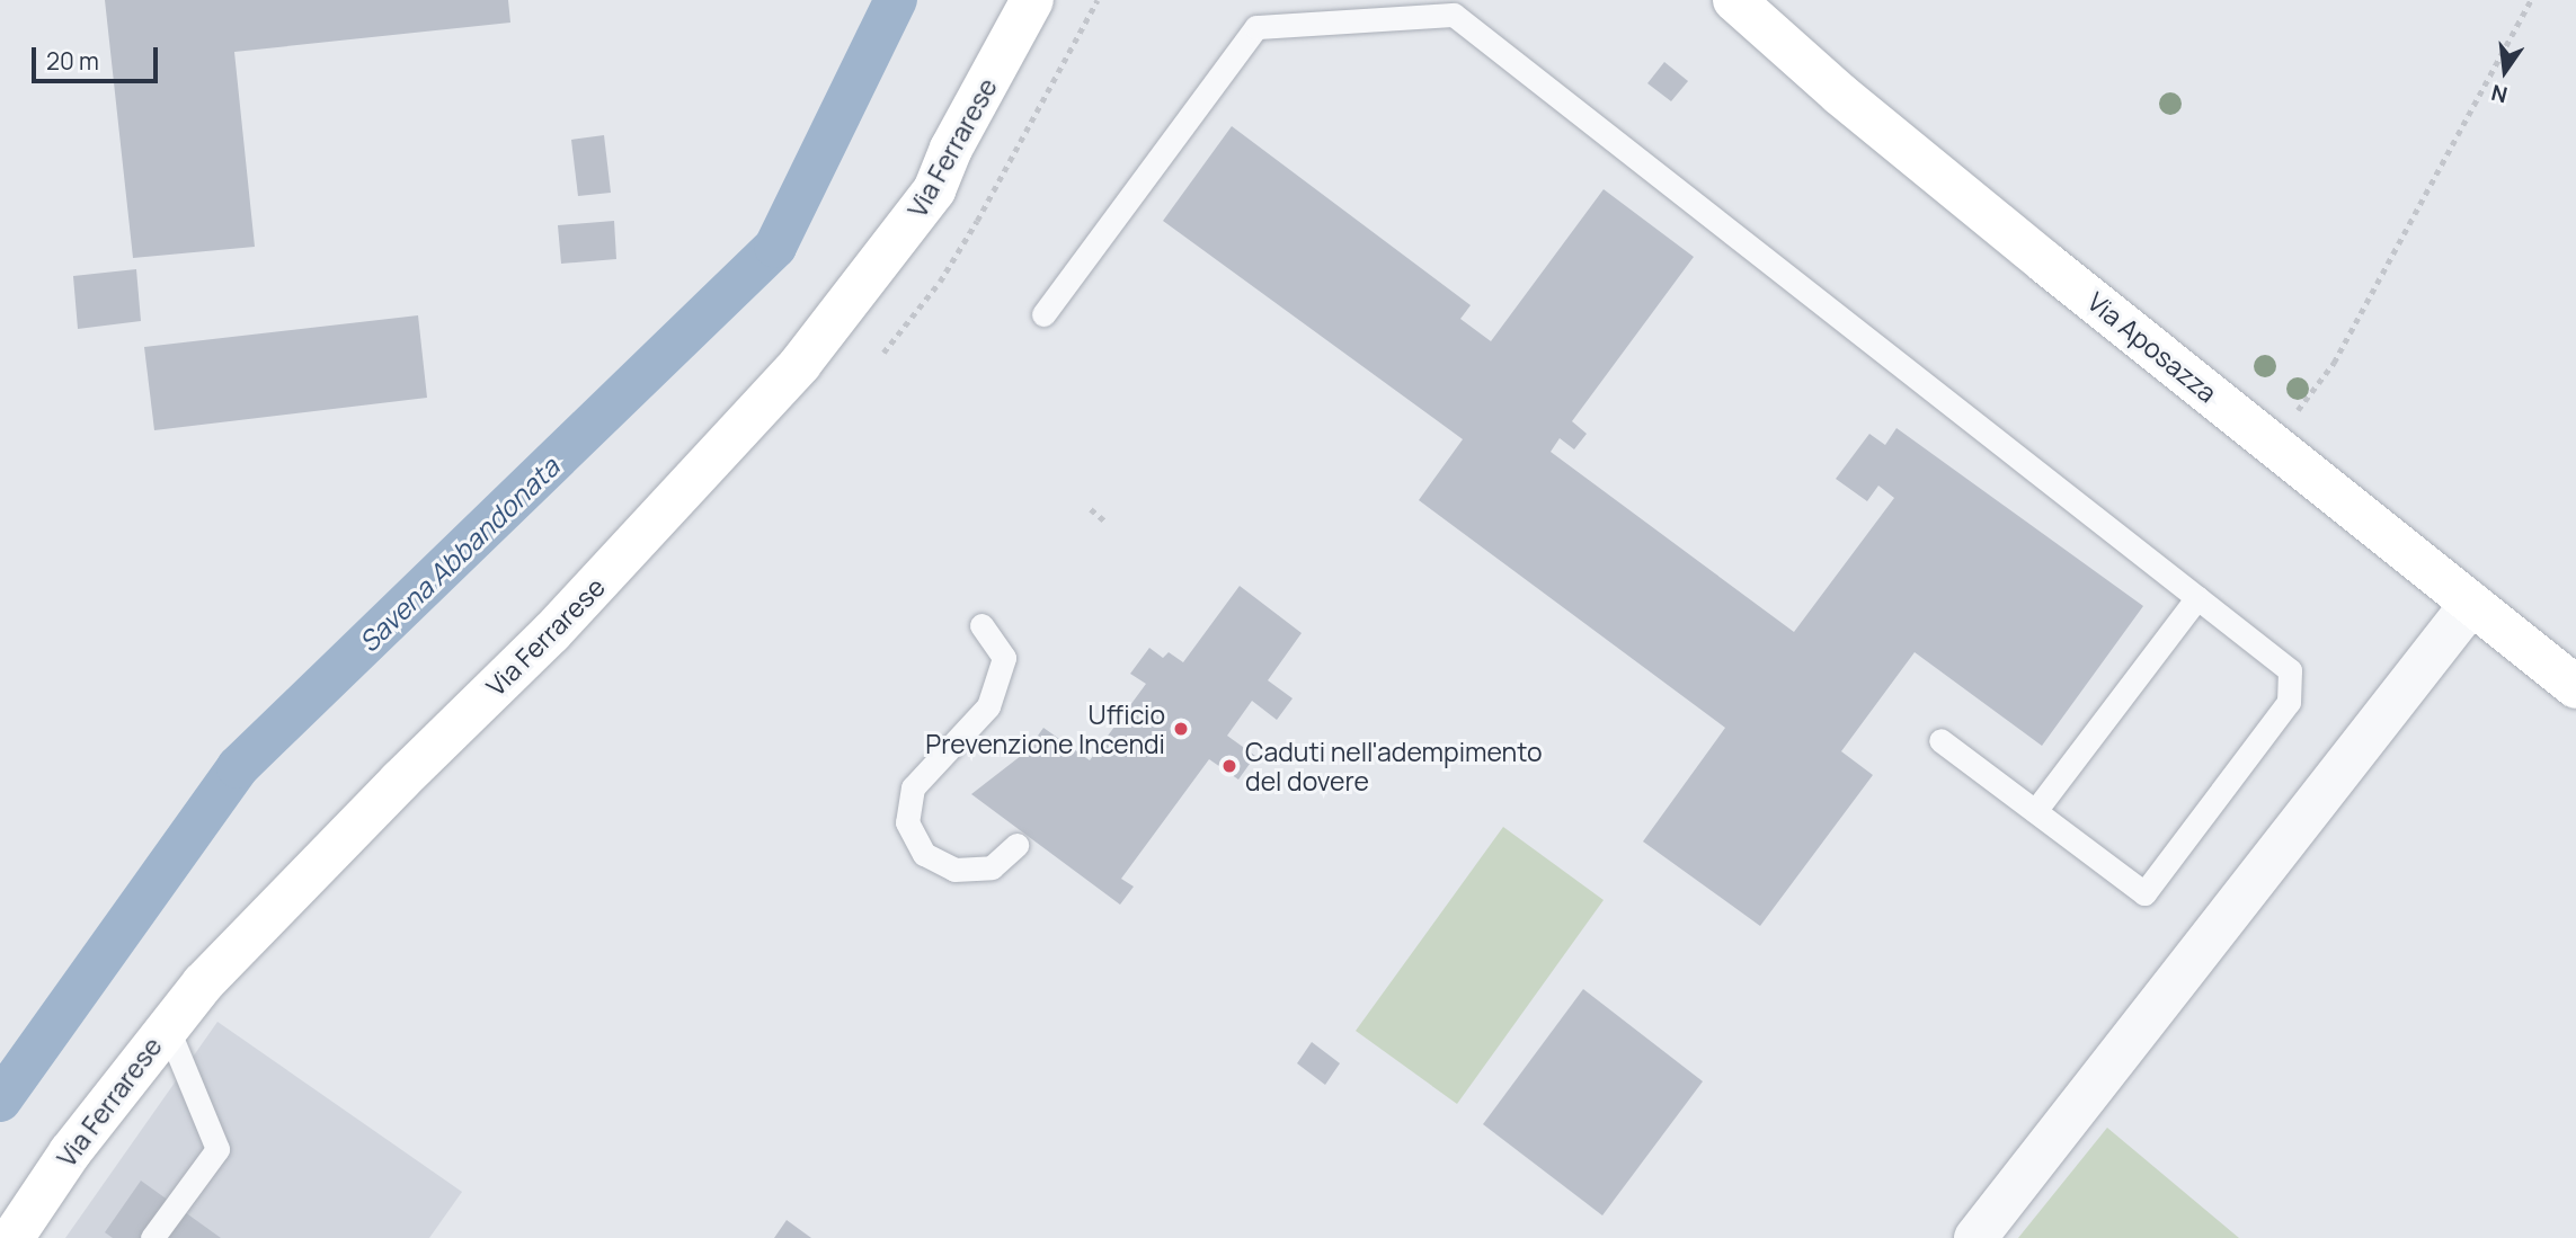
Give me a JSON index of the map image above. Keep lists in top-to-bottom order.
{
  "streets": {
    "main road": ["Via Ferrarese", "Via Aposazza"]
  },
  "water": ["Savena Abbandonata"],
  "places": ["Ufficio Prevenzione Incendi", "Caduti nell'adempimento del dovere"],
  "scale_bar": "20 m",
  "north": "bottom"
}
